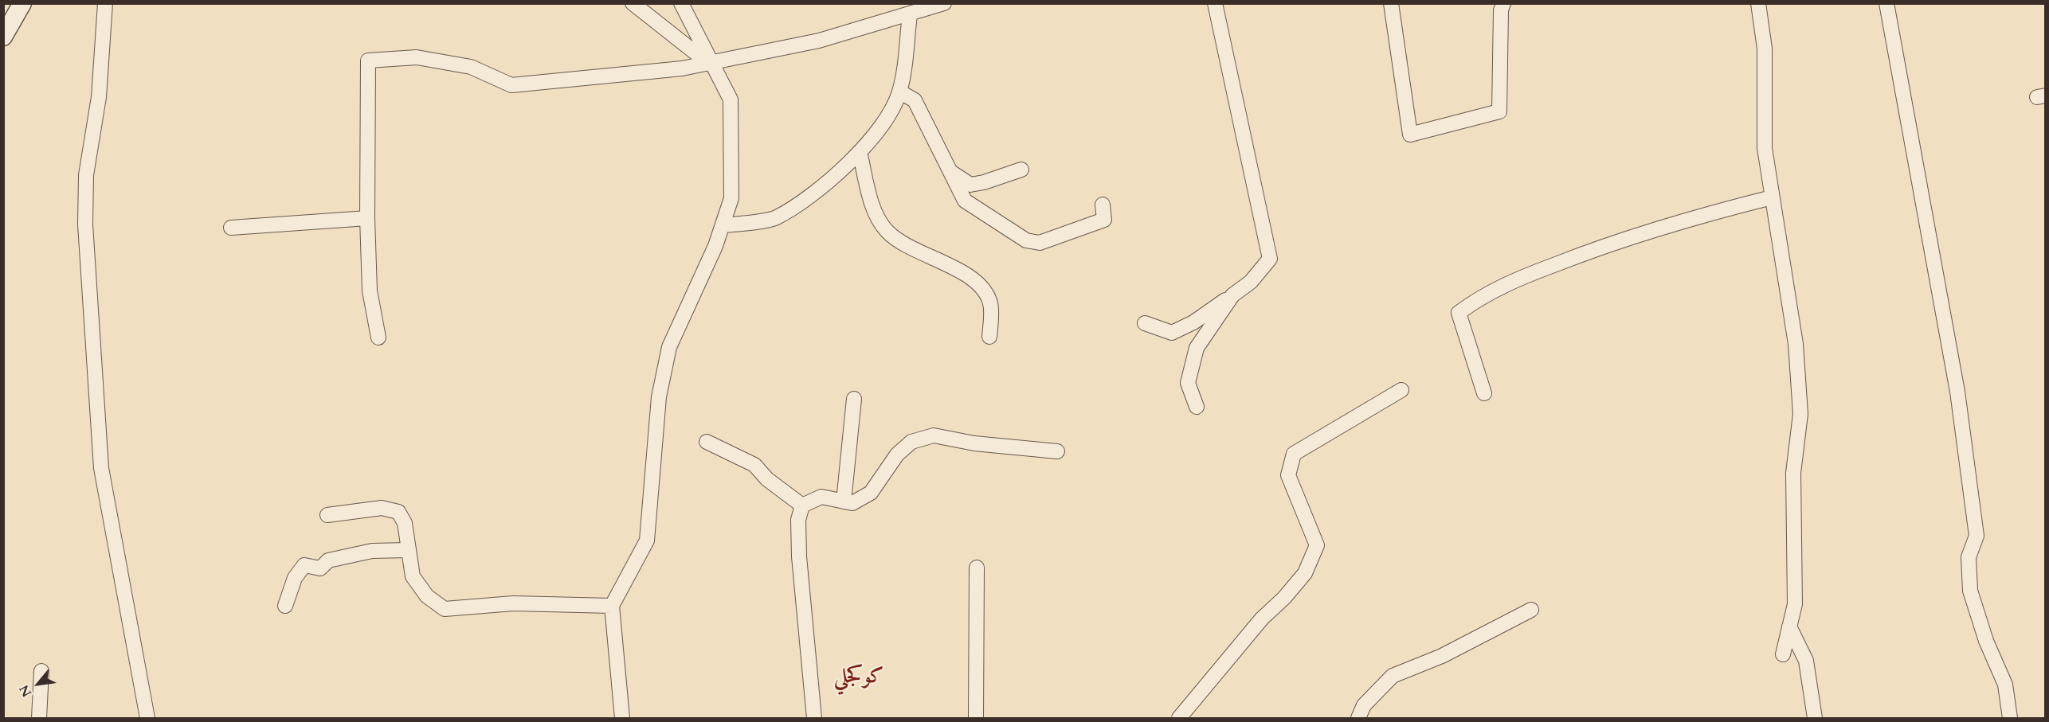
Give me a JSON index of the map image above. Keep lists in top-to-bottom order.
{
  "districts": ["كوكجلي"],
  "north": "bottom left"
}
